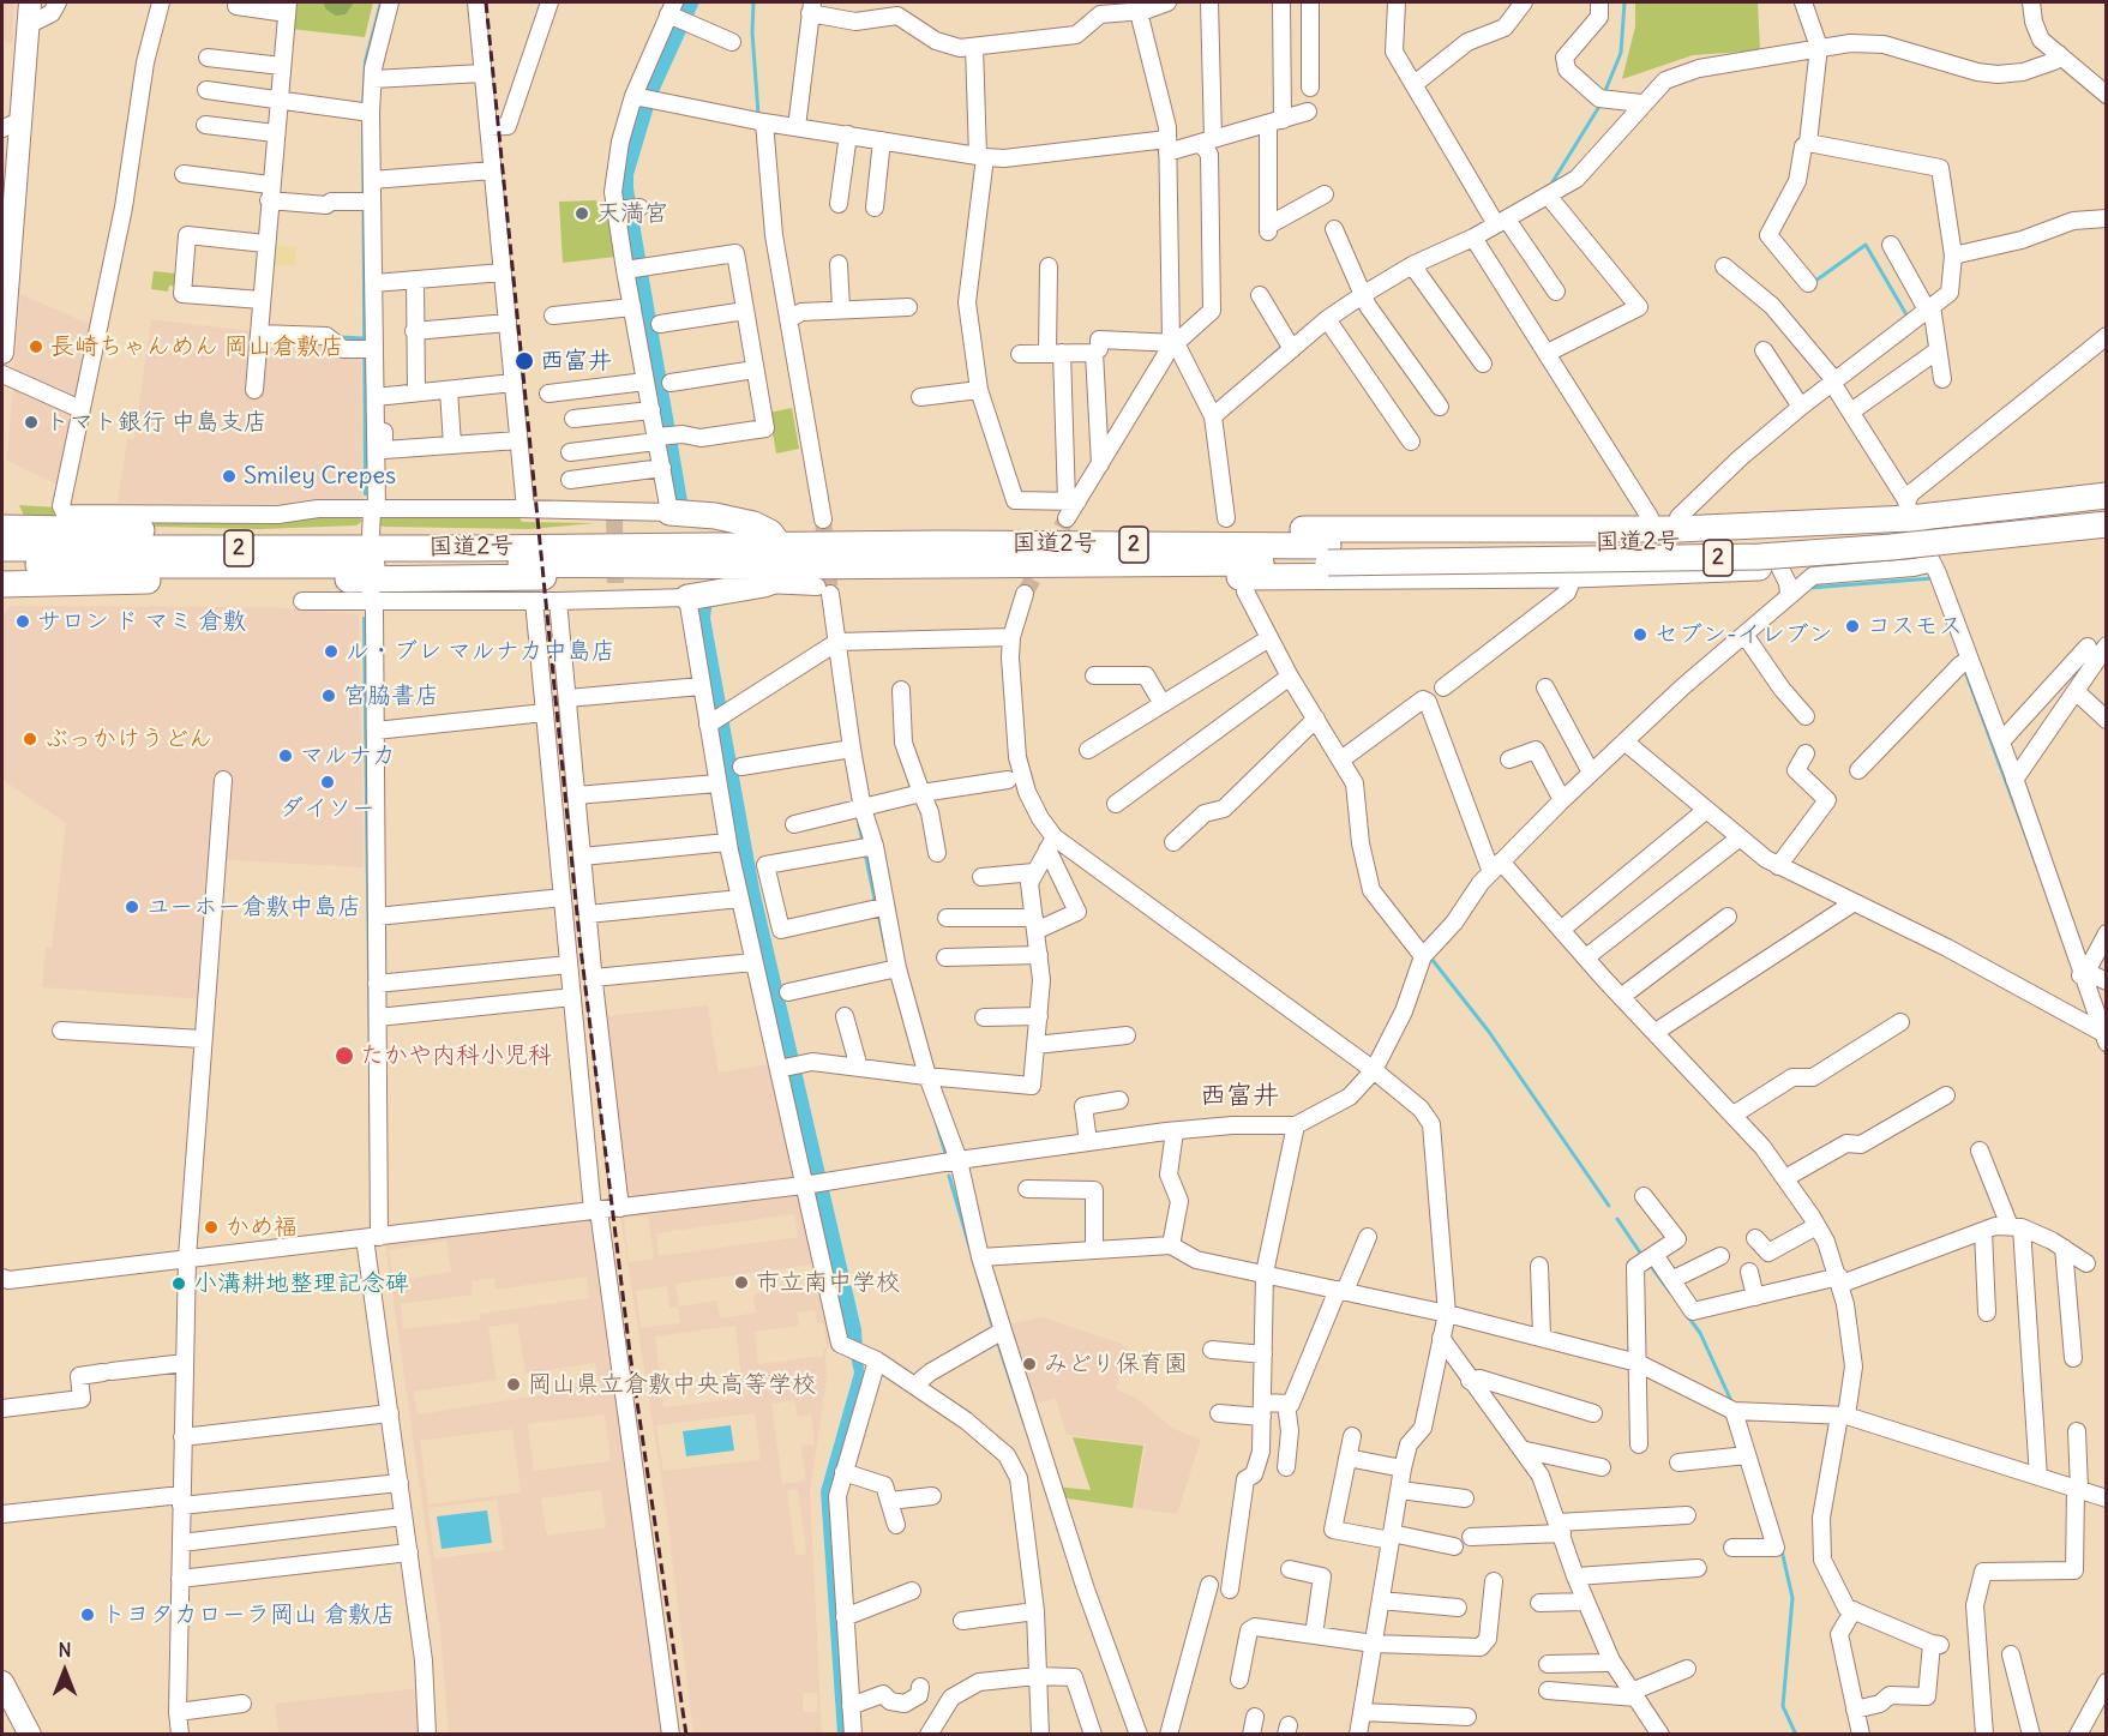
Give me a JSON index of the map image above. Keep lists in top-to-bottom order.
{
  "streets": {
    "highway": ["国道2号", "2"]
  },
  "districts": ["西富井"],
  "places": [
    "天満宮",
    "長崎ちゃんめん 岡山倉敷店",
    "西富井",
    "トマト銀行 中島支店",
    "Smiley Crepes",
    "サロン ド マミ 倉敷",
    "コスモス",
    "セブン-イレブン",
    "ル・ブレ マルナカ中島店",
    "宮脇書店",
    "ぶっかけうどん",
    "マルナカ",
    "ダイソー",
    "ユーホー倉敷中島店",
    "たかや内科小児科",
    "かめ福",
    "市立南中学校",
    "小溝耕地整理記念碑",
    "みどり保育園",
    "岡山県立倉敷中央高等学校",
    "トヨタカローラ岡山 倉敷店"
  ],
  "north": "top"
}
